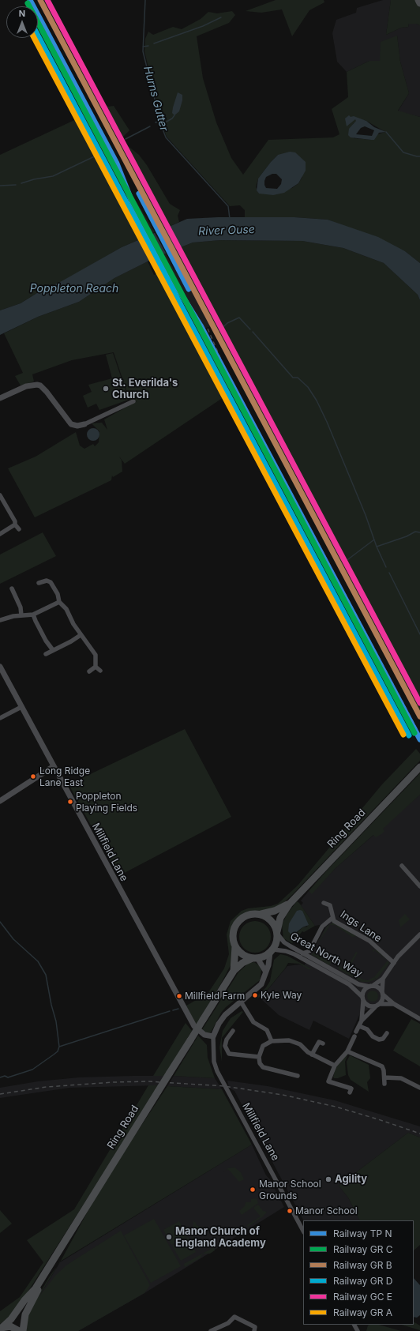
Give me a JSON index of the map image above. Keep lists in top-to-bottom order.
{
  "streets": {
    "highway": ["Ring Road"],
    "street": ["Millfield Lane", "Ings Lane", "Great North Way"]
  },
  "crossings": [
    ["Ring Road", "Millfield Lane"],
    ["Ring Road", "Great North Way"],
    ["Millfield Lane", "Great North Way"],
    ["Ings Lane", "Great North Way"]
  ],
  "water": ["Hurns Gutter", "River Ouse", "Poppleton Reach"],
  "places": [
    "St. Everilda's Church",
    "Long Ridge Lane East",
    "Poppleton Playing Fields",
    "Kyle Way",
    "Millfield Farm",
    "Agility",
    "Manor School Grounds",
    "Manor School",
    "Manor Church of England Academy"
  ],
  "legend": [
    "Railway TP N",
    "Railway GR C",
    "Railway GR B",
    "Railway GR D",
    "Railway GC E",
    "Railway GR A"
  ],
  "north": "top"
}
